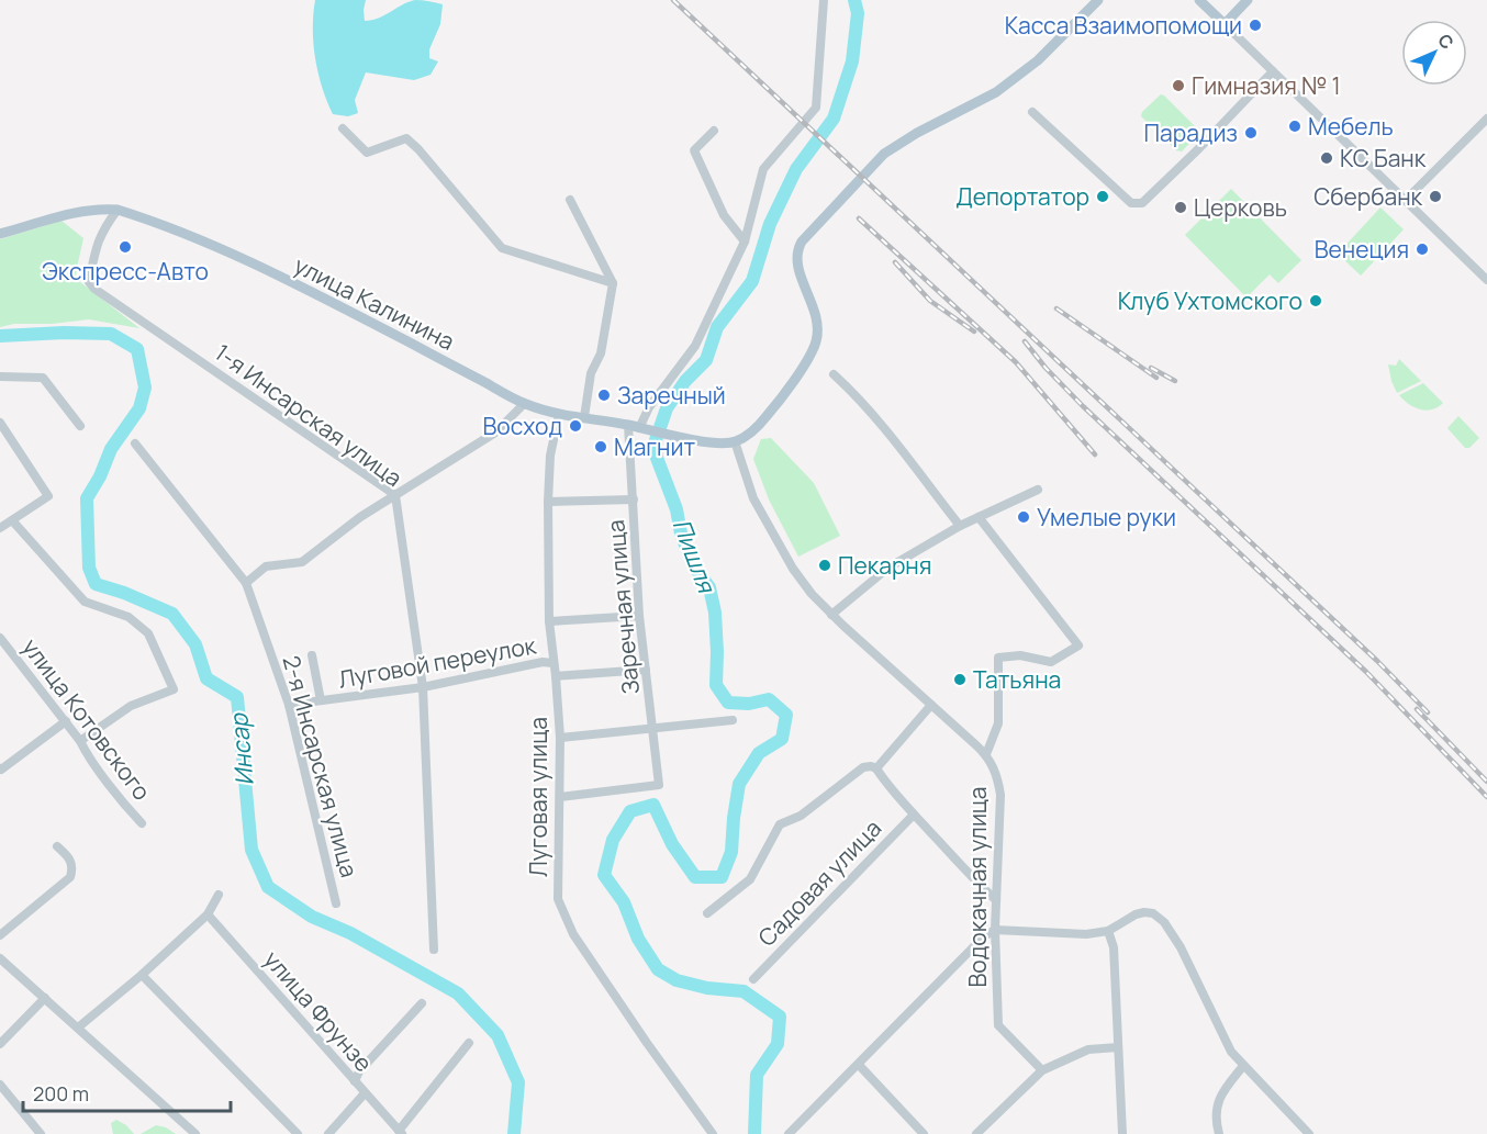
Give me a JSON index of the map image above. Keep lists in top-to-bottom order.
{
  "streets": {
    "main road": ["улица Калинина"],
    "street": [
      "1-я Инсарская улица",
      "Заречная улица",
      "Луговой переулок",
      "улица Котовского",
      "2-я Инсарская улица",
      "Луговая улица",
      "Садовая улица",
      "Водокачная улица",
      "улица Фрунзе"
    ]
  },
  "crossings": [
    ["улица Калинина", "1-я Инсарская улица"],
    ["улица Калинина", "Заречная улица"],
    ["улица Калинина", "Луговая улица"],
    ["1-я Инсарская улица", "Луговой переулок"],
    ["Заречная улица", "Луговая улица"],
    ["Луговой переулок", "2-я Инсарская улица"],
    ["Луговой переулок", "Луговая улица"]
  ],
  "water": ["Пишля", "Инсар"],
  "places": [
    "Касса Взаимопомощи",
    "Гимназия № 1",
    "Мебель",
    "Парадиз",
    "КС Банк",
    "Депортатор",
    "Сбербанк",
    "Церковь",
    "Экспресс-Авто",
    "Венеция",
    "Клуб Ухтомского",
    "Заречный",
    "Восход",
    "Магнит",
    "Умелые руки",
    "Пекарня",
    "Татьяна"
  ],
  "scale_bar": "200 m",
  "north": "top right"
}
